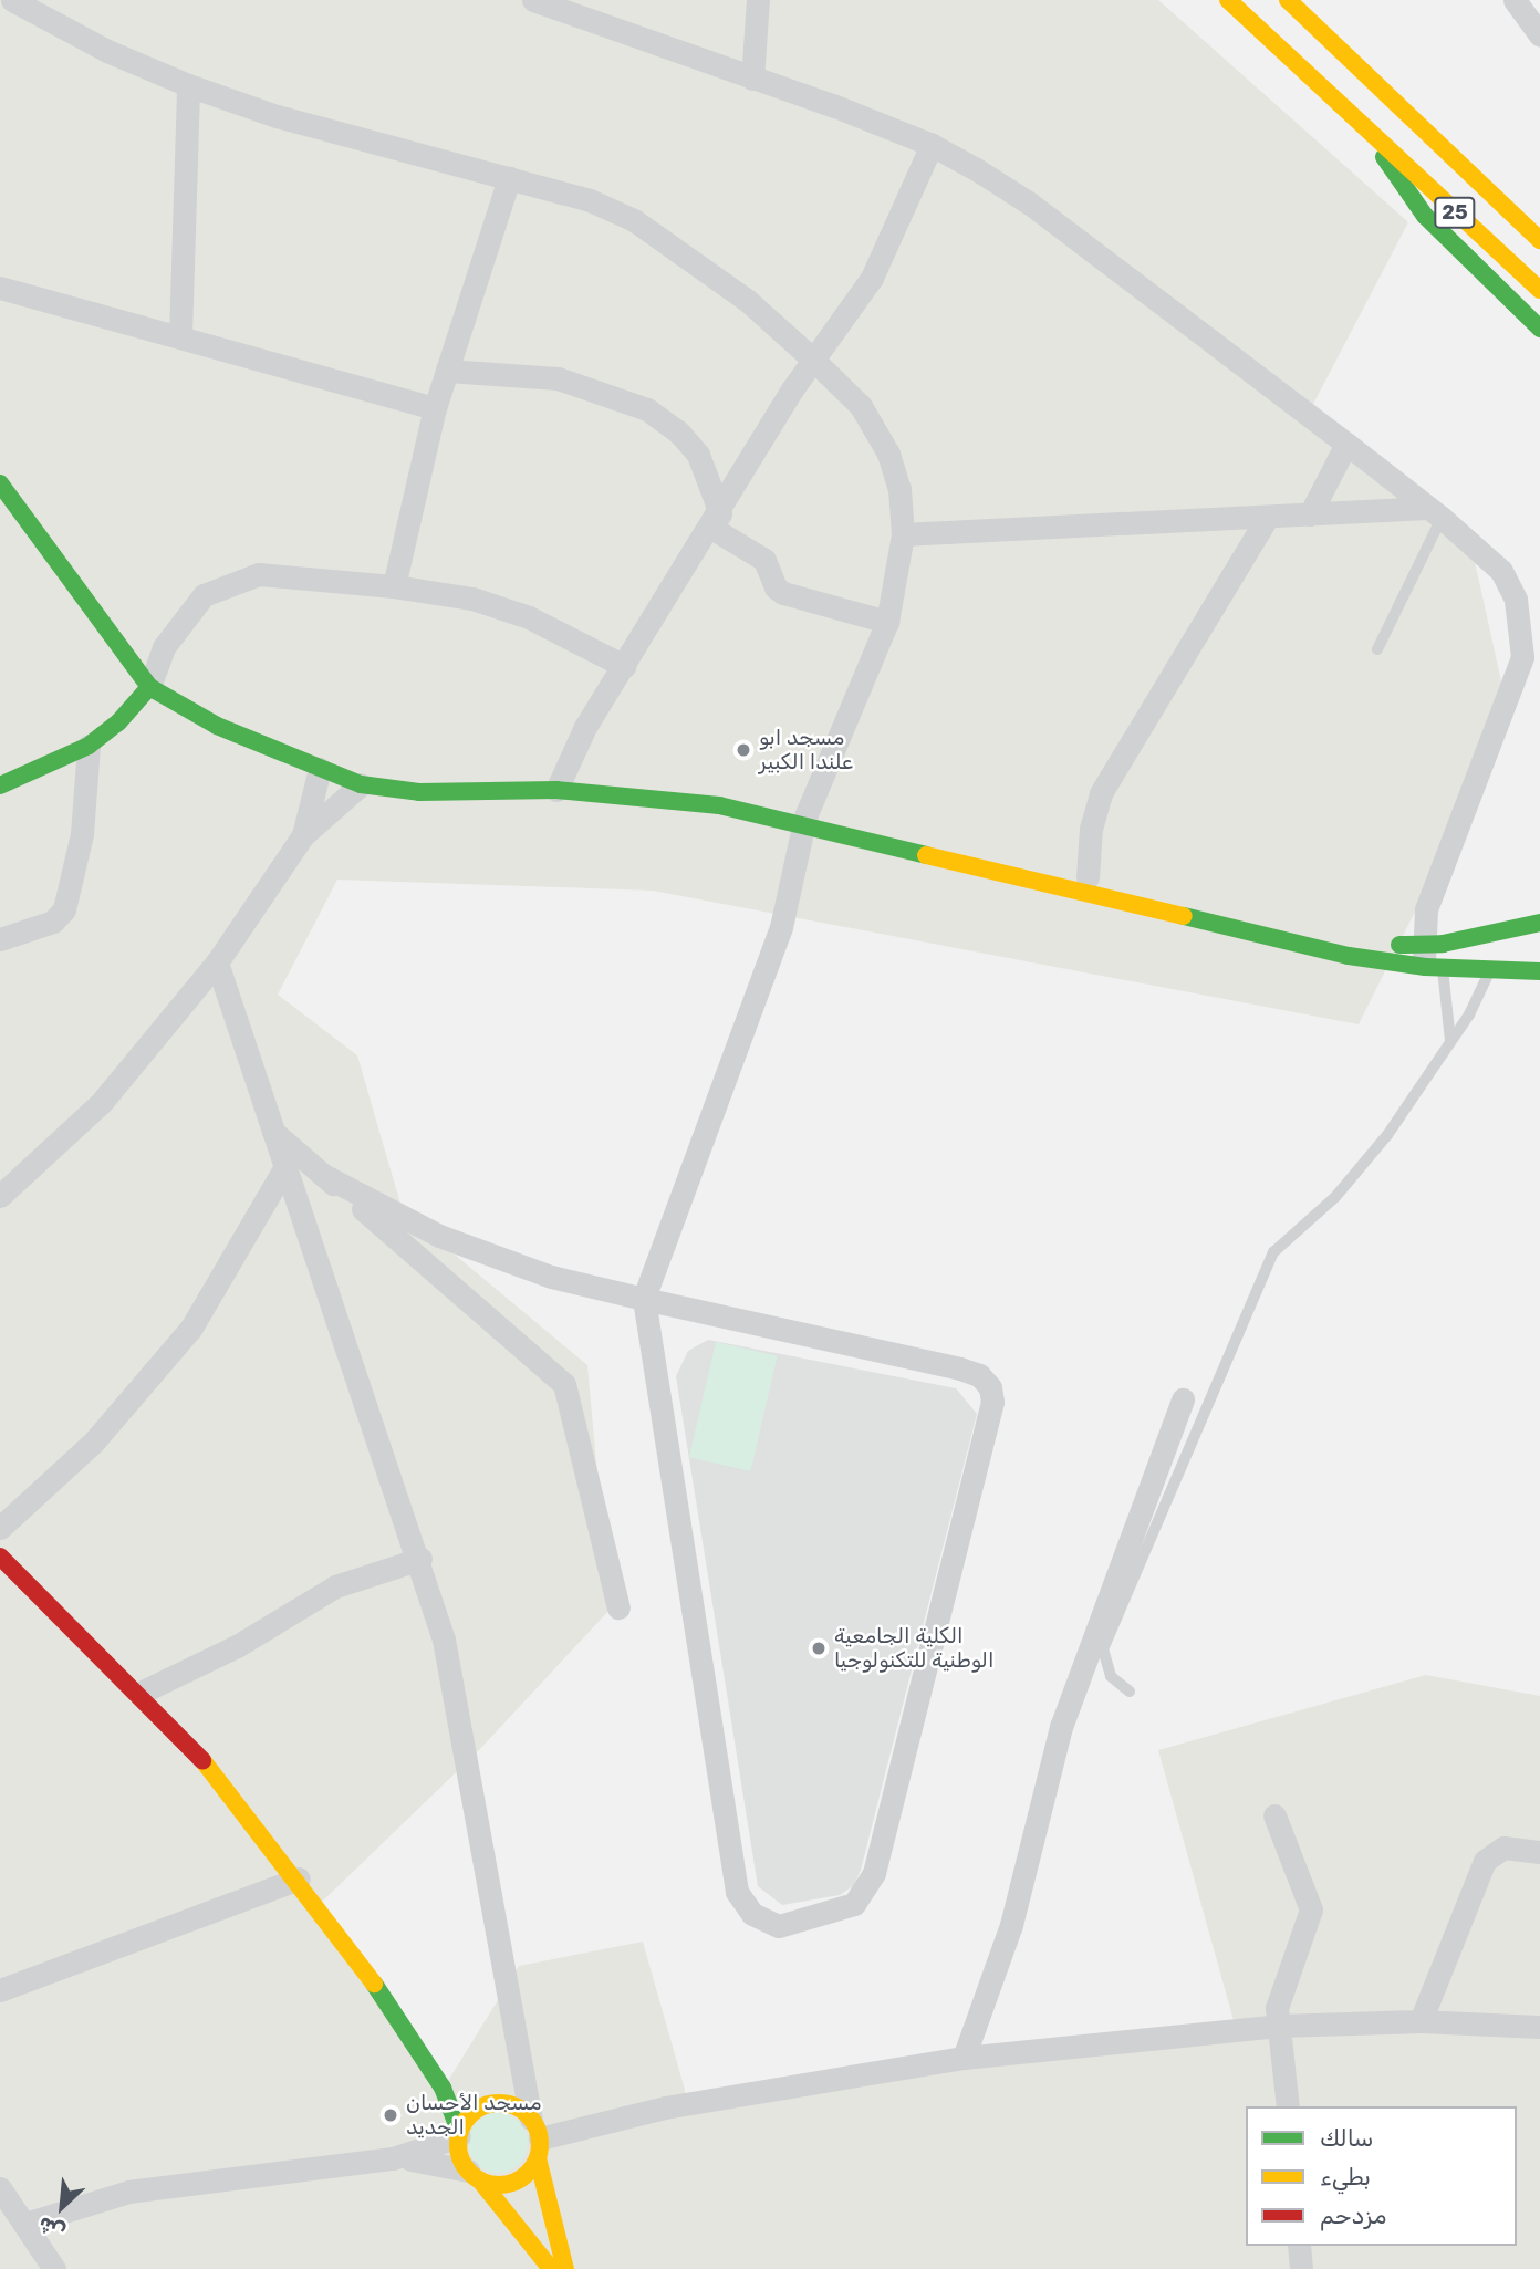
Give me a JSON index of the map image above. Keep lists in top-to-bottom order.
{
  "streets": {
    "main road": ["25"]
  },
  "places": ["مسجد ابو علندا الكبير", "الكلية الجامعية الوطنية للتكنولوجيا", "مسجد الأحسان الجديد"],
  "legend": ["سالك", "بطيء", "مزدحم"],
  "north": "bottom left"
}
